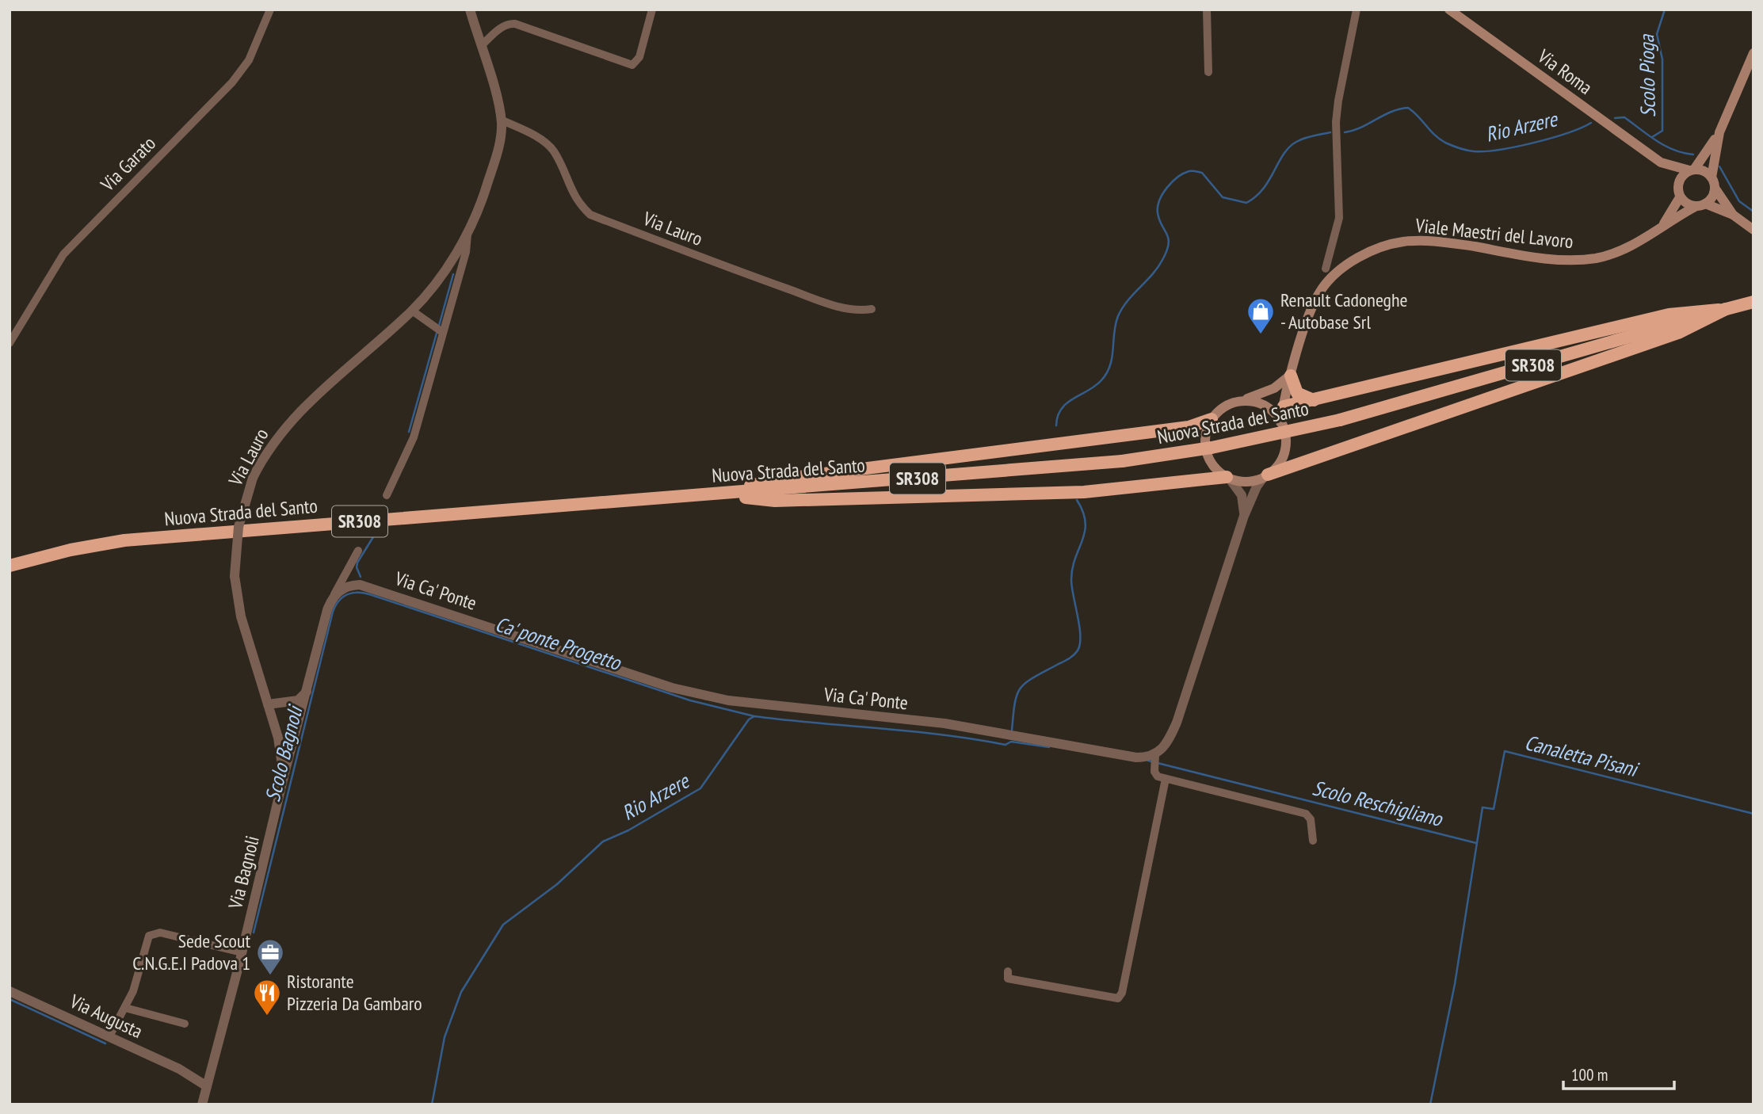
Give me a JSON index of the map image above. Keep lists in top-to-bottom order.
{
  "streets": {
    "highway": ["SR308", "Nuova Strada del Santo"],
    "main road": ["Via Roma", "Viale Maestri del Lavoro"],
    "street": [
      "Via Garato",
      "Via Lauro",
      "Via Ca' Ponte",
      "Via Bagnoli",
      "Via Augusta"
    ]
  },
  "crossings": [
    ["Via Roma", "Viale Maestri del Lavoro"],
    ["Via Lauro", "Via Bagnoli"],
    ["Via Bagnoli", "Via Augusta"]
  ],
  "water": [
    "Scolo Pioga",
    "Rio Arzere",
    "Ca' ponte Progetto",
    "Scolo Bagnoli",
    "Canaletta Pisani",
    "Scolo Reschigliano"
  ],
  "places": {
    "shop": ["Renault Cadoneghe - Autobase Srl"],
    "office": ["Sede Scout C.N.G.E.I Padova 1"],
    "restaurant": ["Ristorante Pizzeria Da Gambaro"]
  },
  "scale_bar": "100 m"
}
